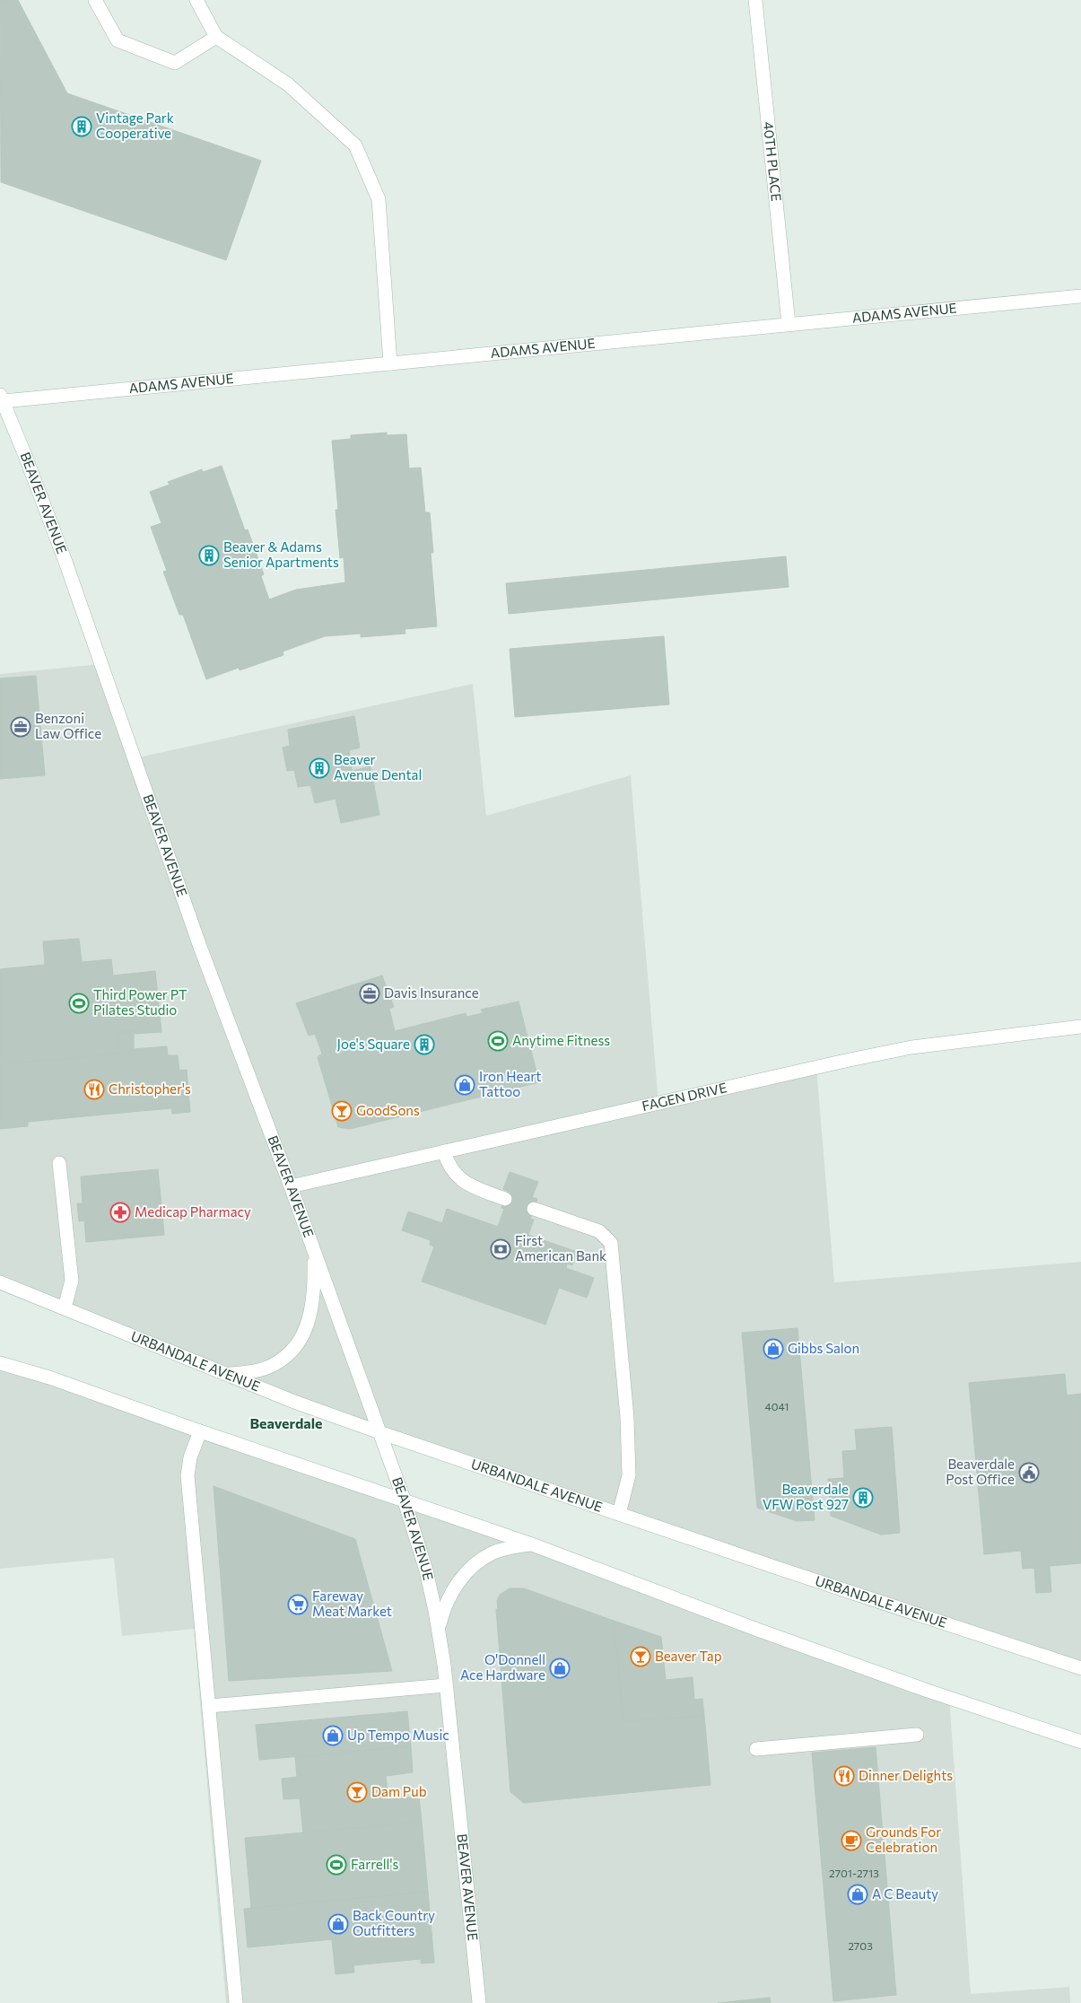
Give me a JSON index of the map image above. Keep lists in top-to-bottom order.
{
  "streets": {
    "street": [
      "40TH PLACE",
      "ADAMS AVENUE",
      "BEAVER AVENUE",
      "FAGEN DRIVE",
      "URBANDALE AVENUE"
    ]
  },
  "crossings": [
    ["40TH PLACE", "ADAMS AVENUE"],
    ["ADAMS AVENUE", "BEAVER AVENUE"],
    ["BEAVER AVENUE", "FAGEN DRIVE"],
    ["BEAVER AVENUE", "URBANDALE AVENUE"]
  ],
  "districts": ["Beaverdale"],
  "places": {
    "building": [
      "Vintage Park Cooperative",
      "Beaver & Adams Senior Apartments",
      "Beaver Avenue Dental",
      "Joe's Square",
      "Beaverdale VFW Post 927"
    ],
    "office": ["Benzoni Law Office", "Davis Insurance"],
    "sports": ["Third Power PT Pilates Studio", "Anytime Fitness", "Farrell's"],
    "shop": [
      "Iron Heart Tattoo",
      "Gibbs Salon",
      "O'Donnell Ace Hardware",
      "Up Tempo Music",
      "A C Beauty",
      "Back Country Outfitters"
    ],
    "restaurant": ["Christopher's", "Dinner Delights"],
    "bar": ["GoodSons", "Beaver Tap", "Dam Pub"],
    "pharmacy": ["Medicap Pharmacy"],
    "bank": ["First American Bank"],
    "public building": ["Beaverdale Post Office"],
    "supermarket": ["Fareway Meat Market"],
    "cafe": ["Grounds For Celebration"]
  },
  "house_numbers": ["4041", "2701-2713", "2703"]
}
